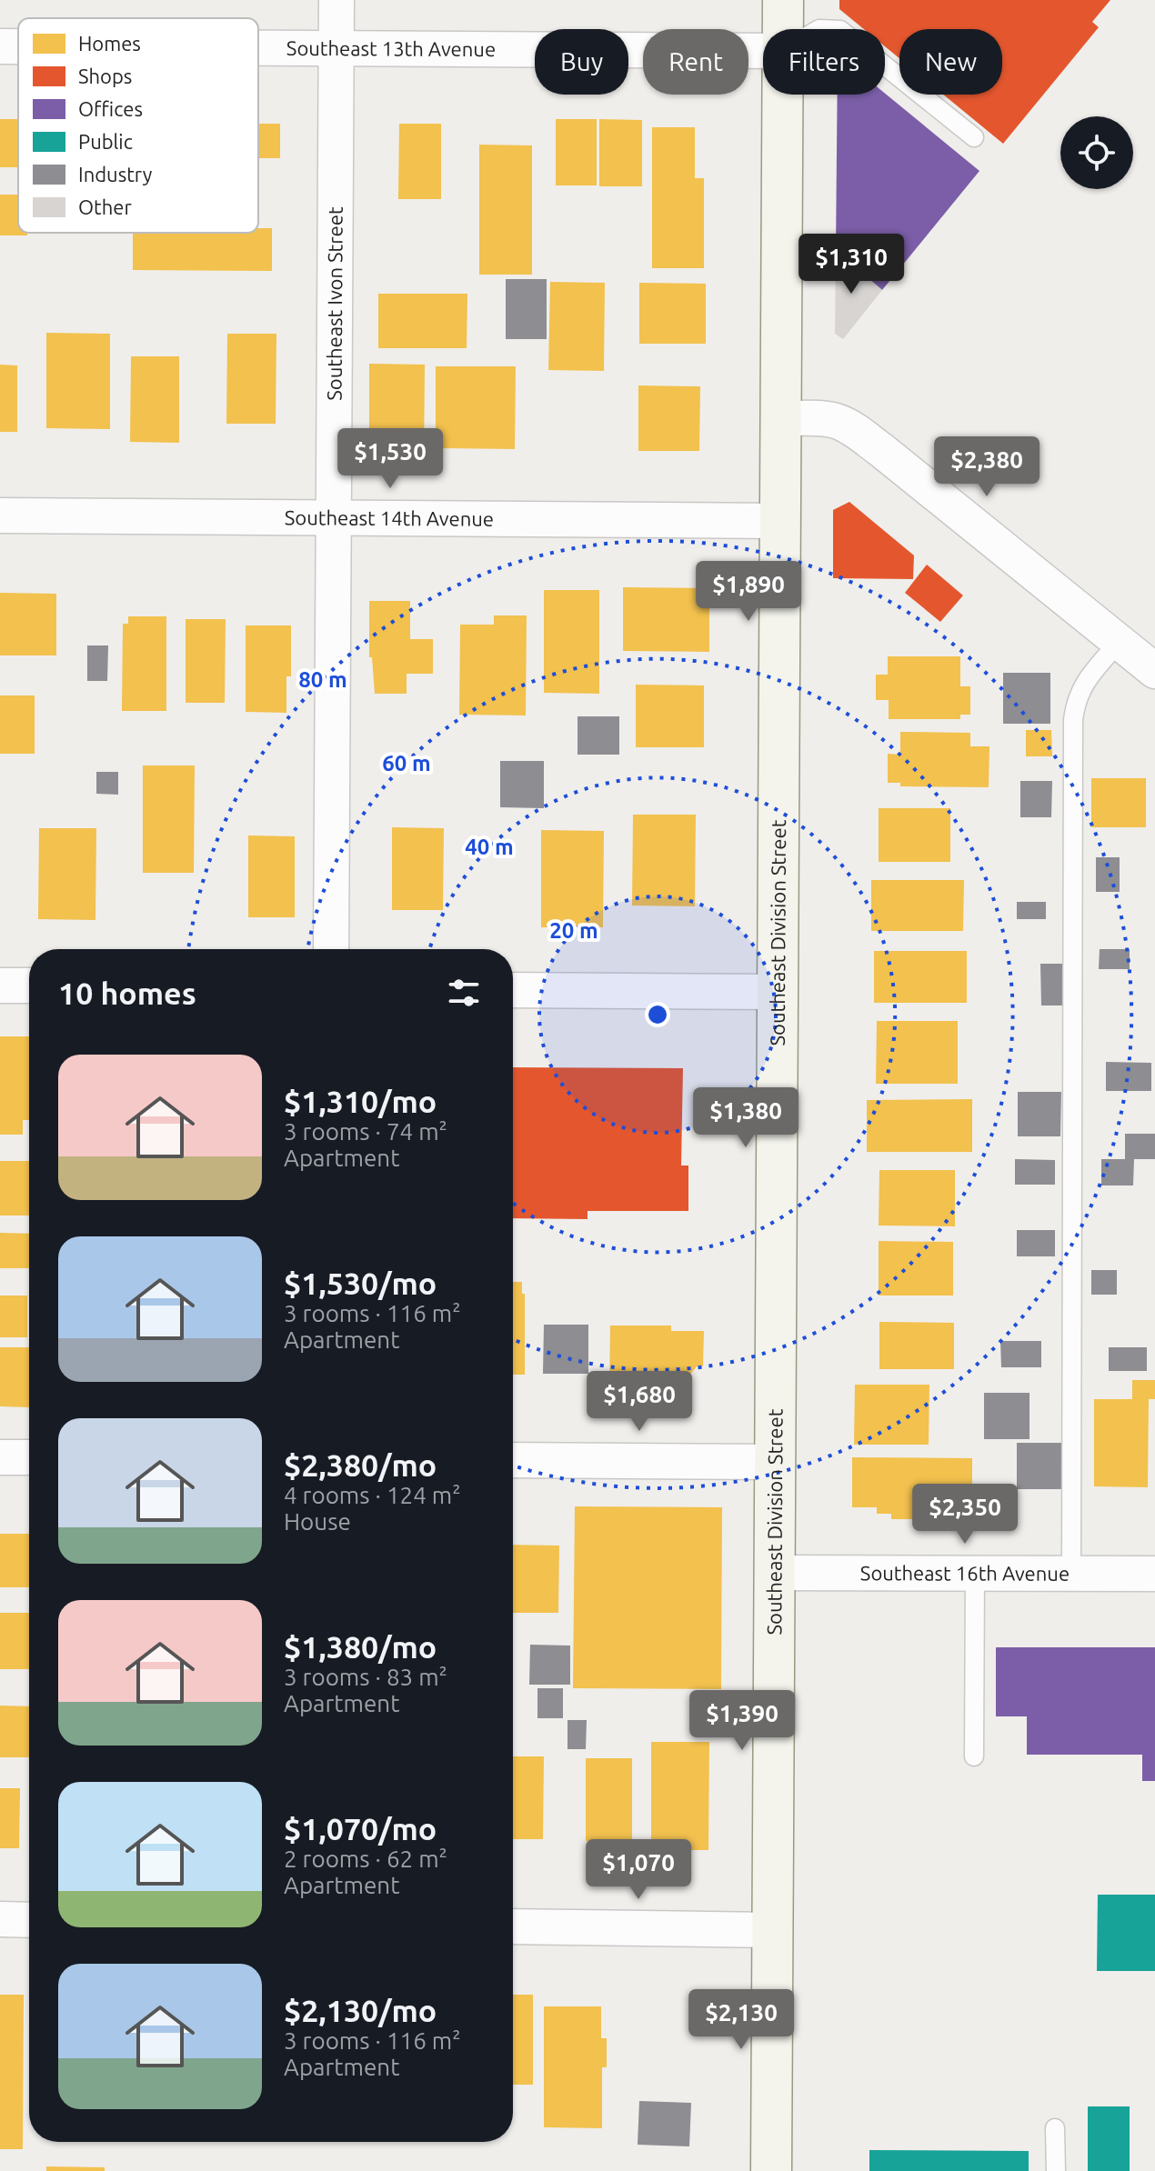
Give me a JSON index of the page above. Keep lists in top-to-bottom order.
{
  "streets": {
    "main road": ["Southeast Division Street"],
    "street": [
      "Southeast 13th Avenue",
      "Southeast Ivon Street",
      "Southeast 14th Avenue",
      "Southeast 16th Avenue"
    ]
  },
  "crossings": [
    ["Southeast 13th Avenue", "Southeast Ivon Street"],
    ["Southeast Ivon Street", "Southeast 14th Avenue"],
    ["Southeast 14th Avenue", "Southeast Division Street"],
    ["Southeast Division Street", "Southeast 16th Avenue"]
  ],
  "legend": [
    "Homes",
    "Shops",
    "Offices",
    "Public",
    "Industry",
    "Other"
  ],
  "page": {
    "chip": [
      "Buy",
      "Rent",
      "Filters",
      "New"
    ],
    "price": [
      "$1,310",
      "$1,530",
      "$2,380",
      "$1,890",
      "$1,380",
      "$1,680",
      "$2,350",
      "$1,390",
      "$1,070",
      "$2,130"
    ],
    "heading": "10 homes",
    "list": [
      {
        "name": "$1,310/mo",
        "note": "3 rooms · 74 m² · Apartment"
      },
      {
        "name": "$1,530/mo",
        "note": "3 rooms · 116 m² · Apartment"
      },
      {
        "name": "$2,380/mo",
        "note": "4 rooms · 124 m² · House"
      },
      {
        "name": "$1,380/mo",
        "note": "3 rooms · 83 m² · Apartment"
      },
      {
        "name": "$1,070/mo",
        "note": "2 rooms · 62 m² · Apartment"
      },
      {
        "name": "$2,130/mo",
        "note": "3 rooms · 116 m² · Apartment"
      }
    ]
  },
  "rings": [
    "80 m",
    "60 m",
    "40 m",
    "20 m"
  ]
}
